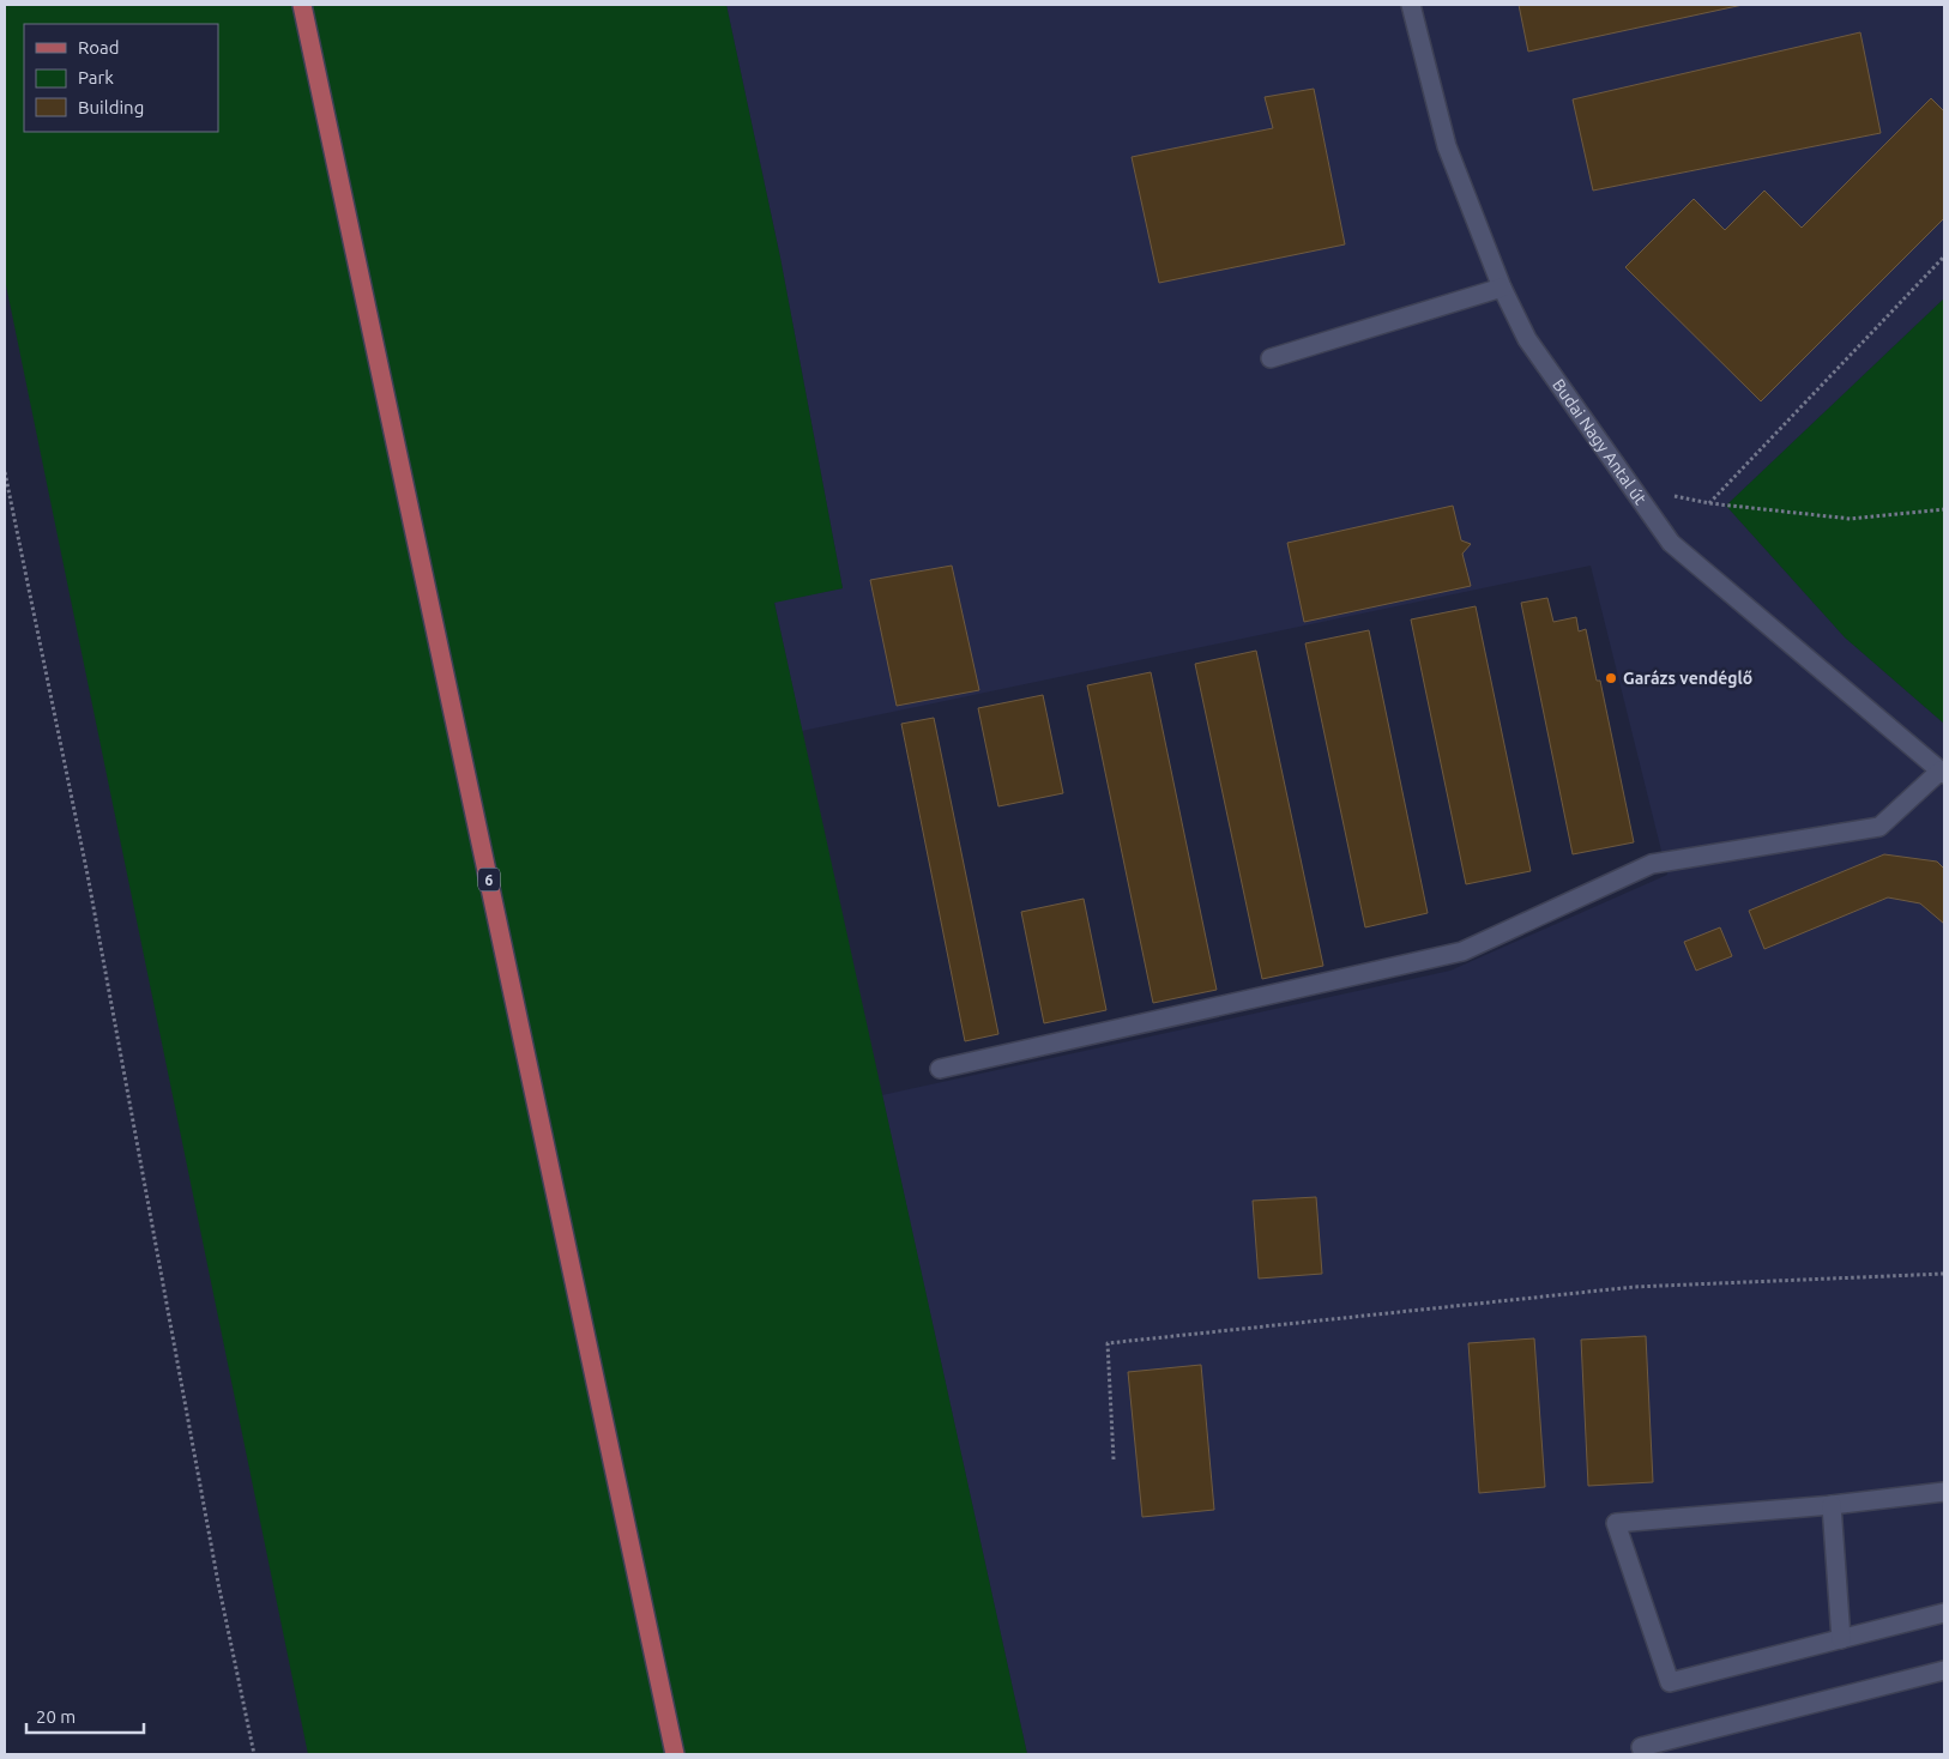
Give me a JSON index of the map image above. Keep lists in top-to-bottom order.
{
  "streets": {
    "main road": ["6"],
    "street": ["Budai Nagy Antal út"]
  },
  "places": ["Garázs vendéglő"],
  "legend": ["Road", "Park", "Building"],
  "scale_bar": "20 m"
}
